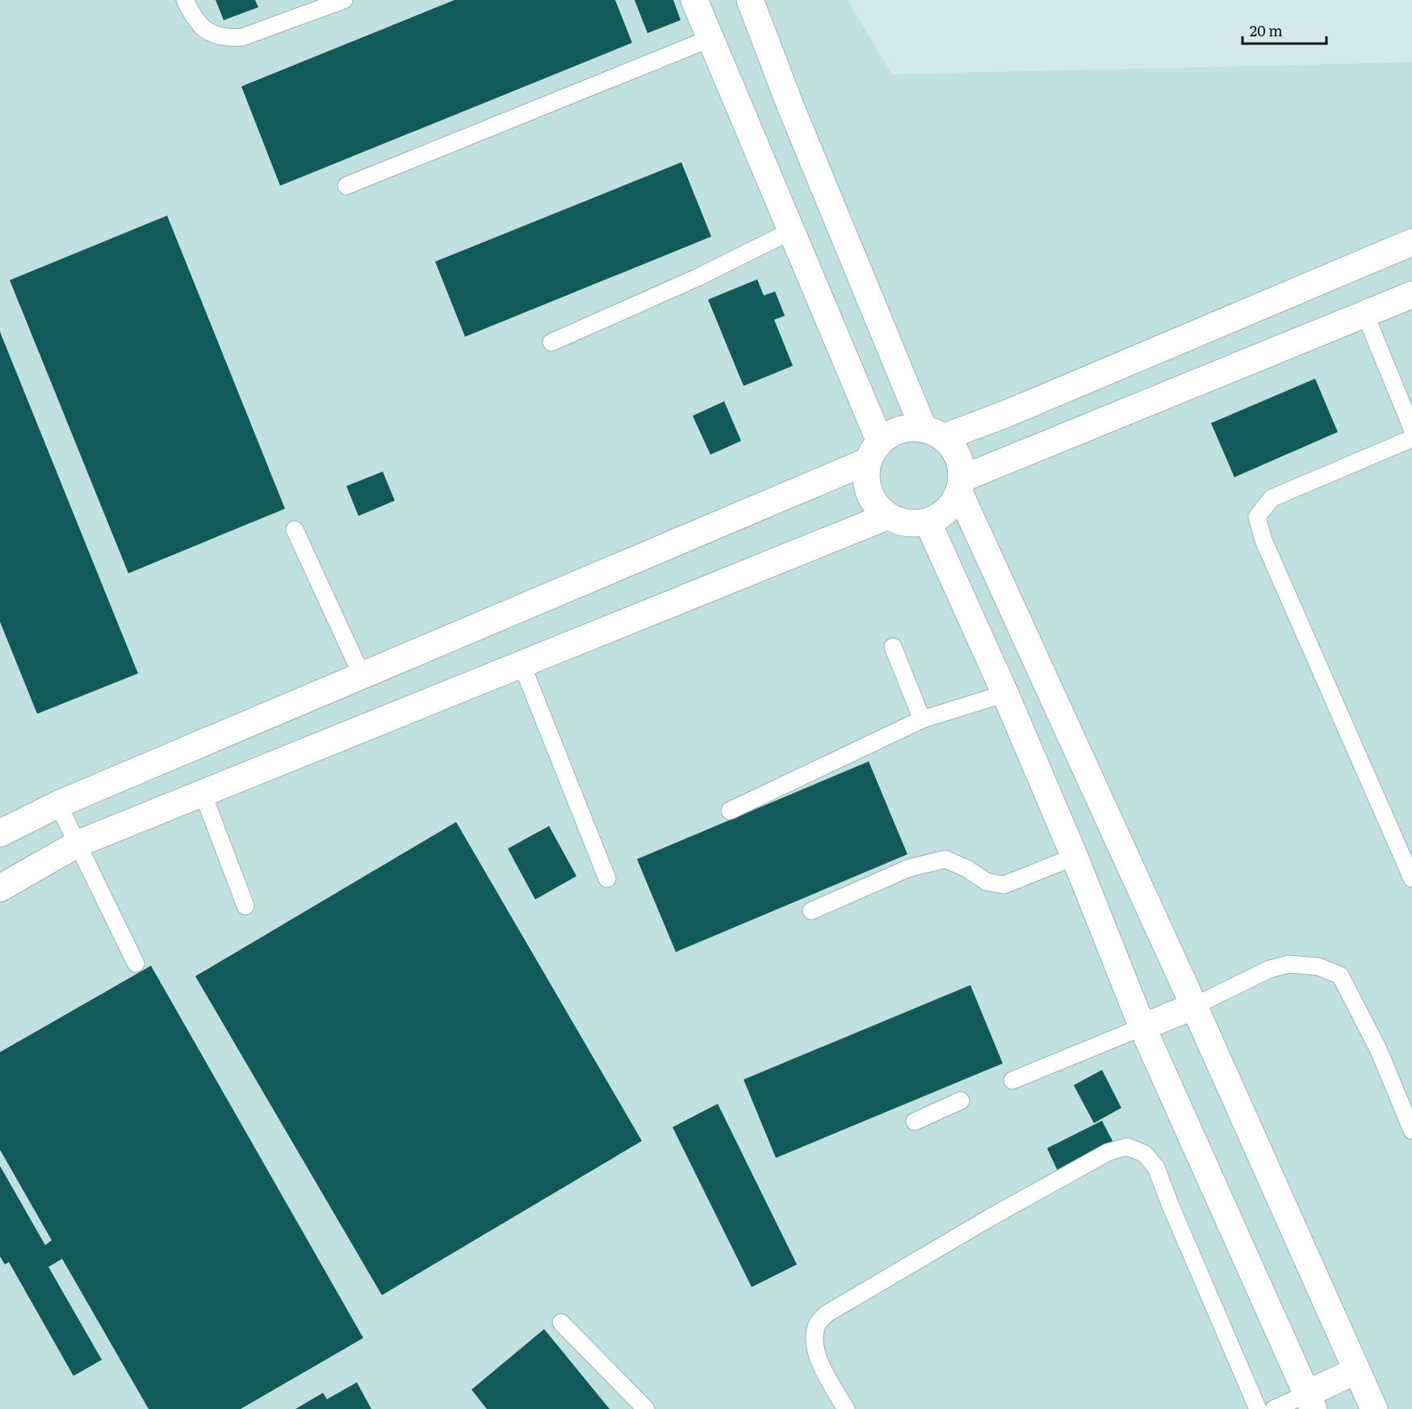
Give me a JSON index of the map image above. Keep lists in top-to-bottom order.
{
  "scale_bar": "20 m"
}
